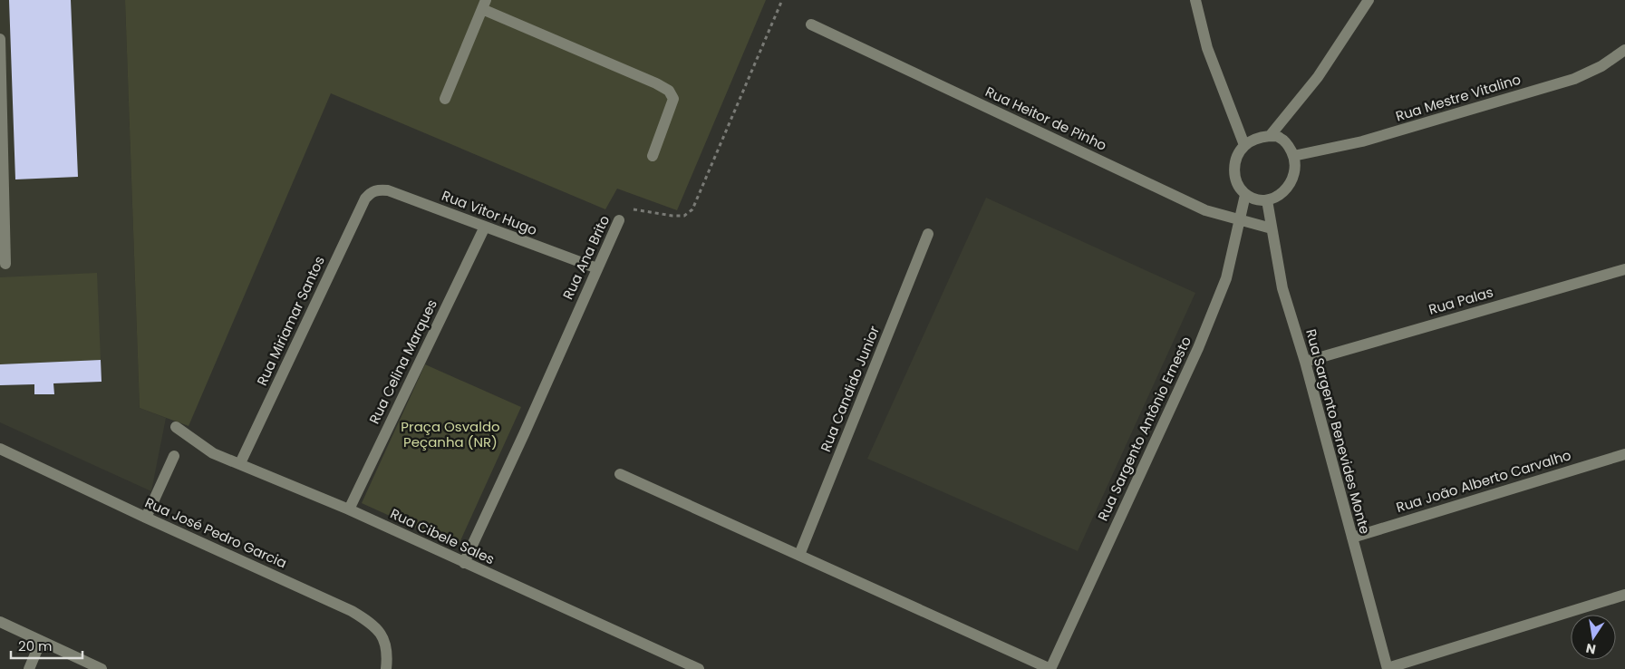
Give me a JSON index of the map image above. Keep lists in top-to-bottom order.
{
  "streets": {
    "street": [
      "Rua Mestre Vitalino",
      "Rua Heitor de Pinho",
      "Rua Vitor Hugo",
      "Rua Ana Brito",
      "Rua Palas",
      "Rua Miriamar Santos",
      "Rua Celina Marques",
      "Rua Candido Junior",
      "Rua Sargento Antônio Ernesto",
      "Rua Sargento Benevides Monte",
      "Rua João Alberto Carvalho",
      "Rua José Pedro Garcia",
      "Rua Cibele Sales"
    ]
  },
  "crossings": [
    ["Rua Mestre Vitalino", "Rua Sargento Antônio Ernesto"],
    ["Rua Mestre Vitalino", "Rua Sargento Benevides Monte"],
    ["Rua Heitor de Pinho", "Rua Sargento Antônio Ernesto"],
    ["Rua Heitor de Pinho", "Rua Sargento Benevides Monte"],
    ["Rua Vitor Hugo", "Rua Ana Brito"],
    ["Rua Vitor Hugo", "Rua Miriamar Santos"],
    ["Rua Vitor Hugo", "Rua Celina Marques"],
    ["Rua Ana Brito", "Rua Cibele Sales"],
    ["Rua Palas", "Rua Sargento Benevides Monte"],
    ["Rua Miriamar Santos", "Rua Cibele Sales"],
    ["Rua Celina Marques", "Rua Cibele Sales"],
    ["Rua Sargento Antônio Ernesto", "Rua Sargento Benevides Monte"],
    ["Rua Sargento Benevides Monte", "Rua João Alberto Carvalho"]
  ],
  "parks": ["Praça Osvaldo Peçanha (NR)"],
  "scale_bar": "20 m",
  "north": "bottom"
}
